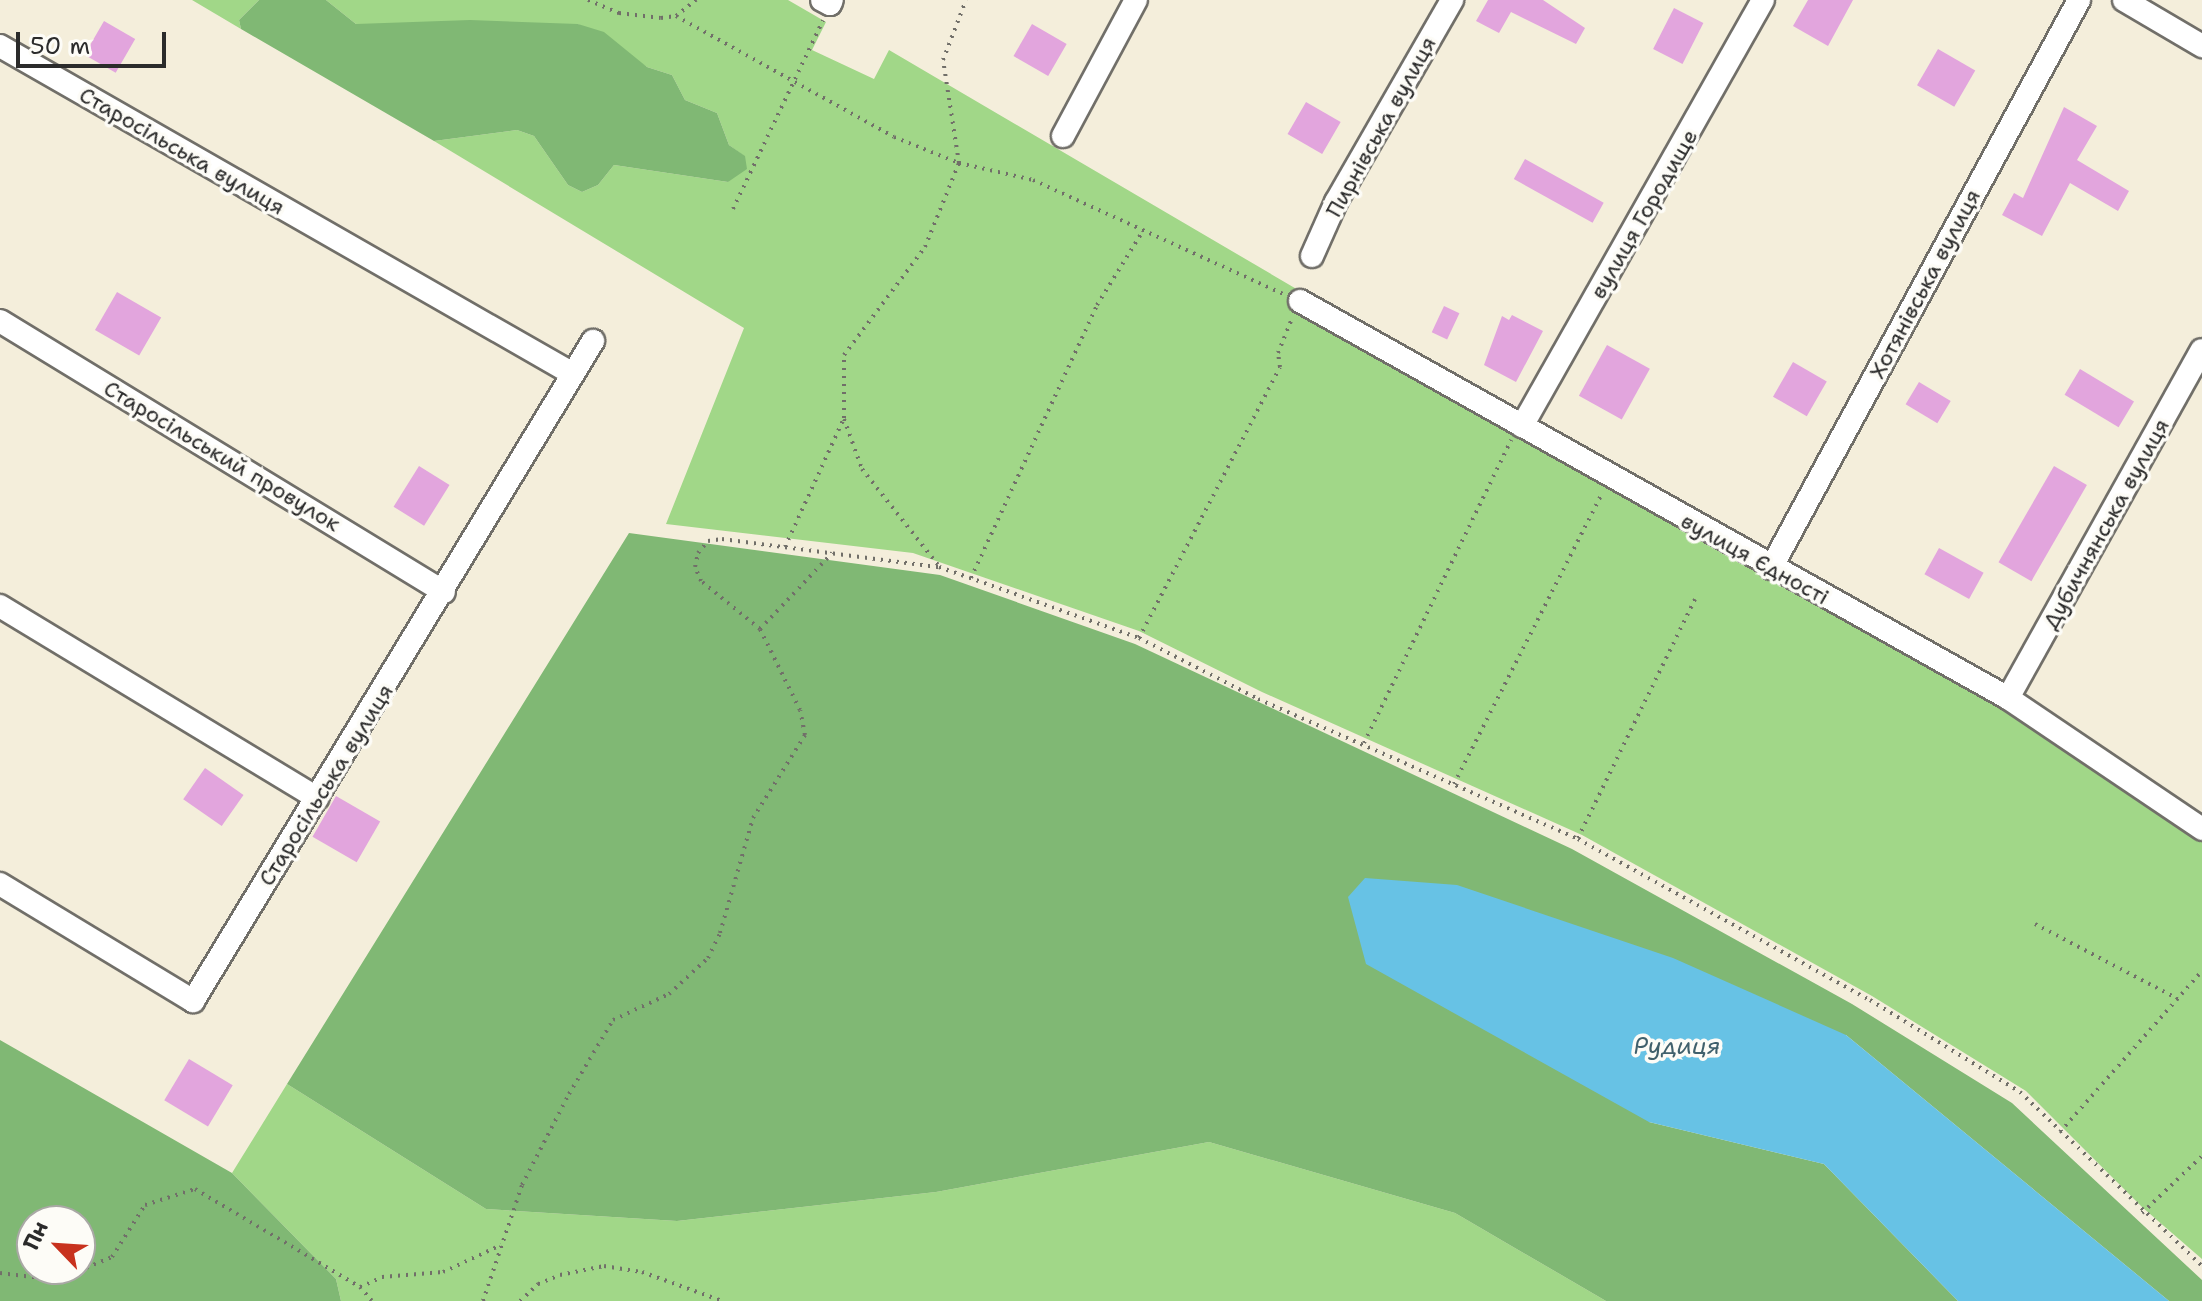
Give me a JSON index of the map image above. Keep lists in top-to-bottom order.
{
  "streets": {
    "street": [
      "Пирнівська вулиця",
      "Старосільська вулиця",
      "вулиця Городище",
      "Хотянівська вулиця",
      "Старосільський провулок",
      "Дубичнянська вулиця",
      "вулиця Єдності"
    ]
  },
  "crossings": [
    ["Старосільська вулиця", "Старосільський провулок"],
    ["вулиця Городище", "вулиця Єдності"],
    ["Хотянівська вулиця", "вулиця Єдності"],
    ["Дубичнянська вулиця", "вулиця Єдності"]
  ],
  "water": ["Рудиця"],
  "scale_bar": "50 m",
  "north": "top left"
}
